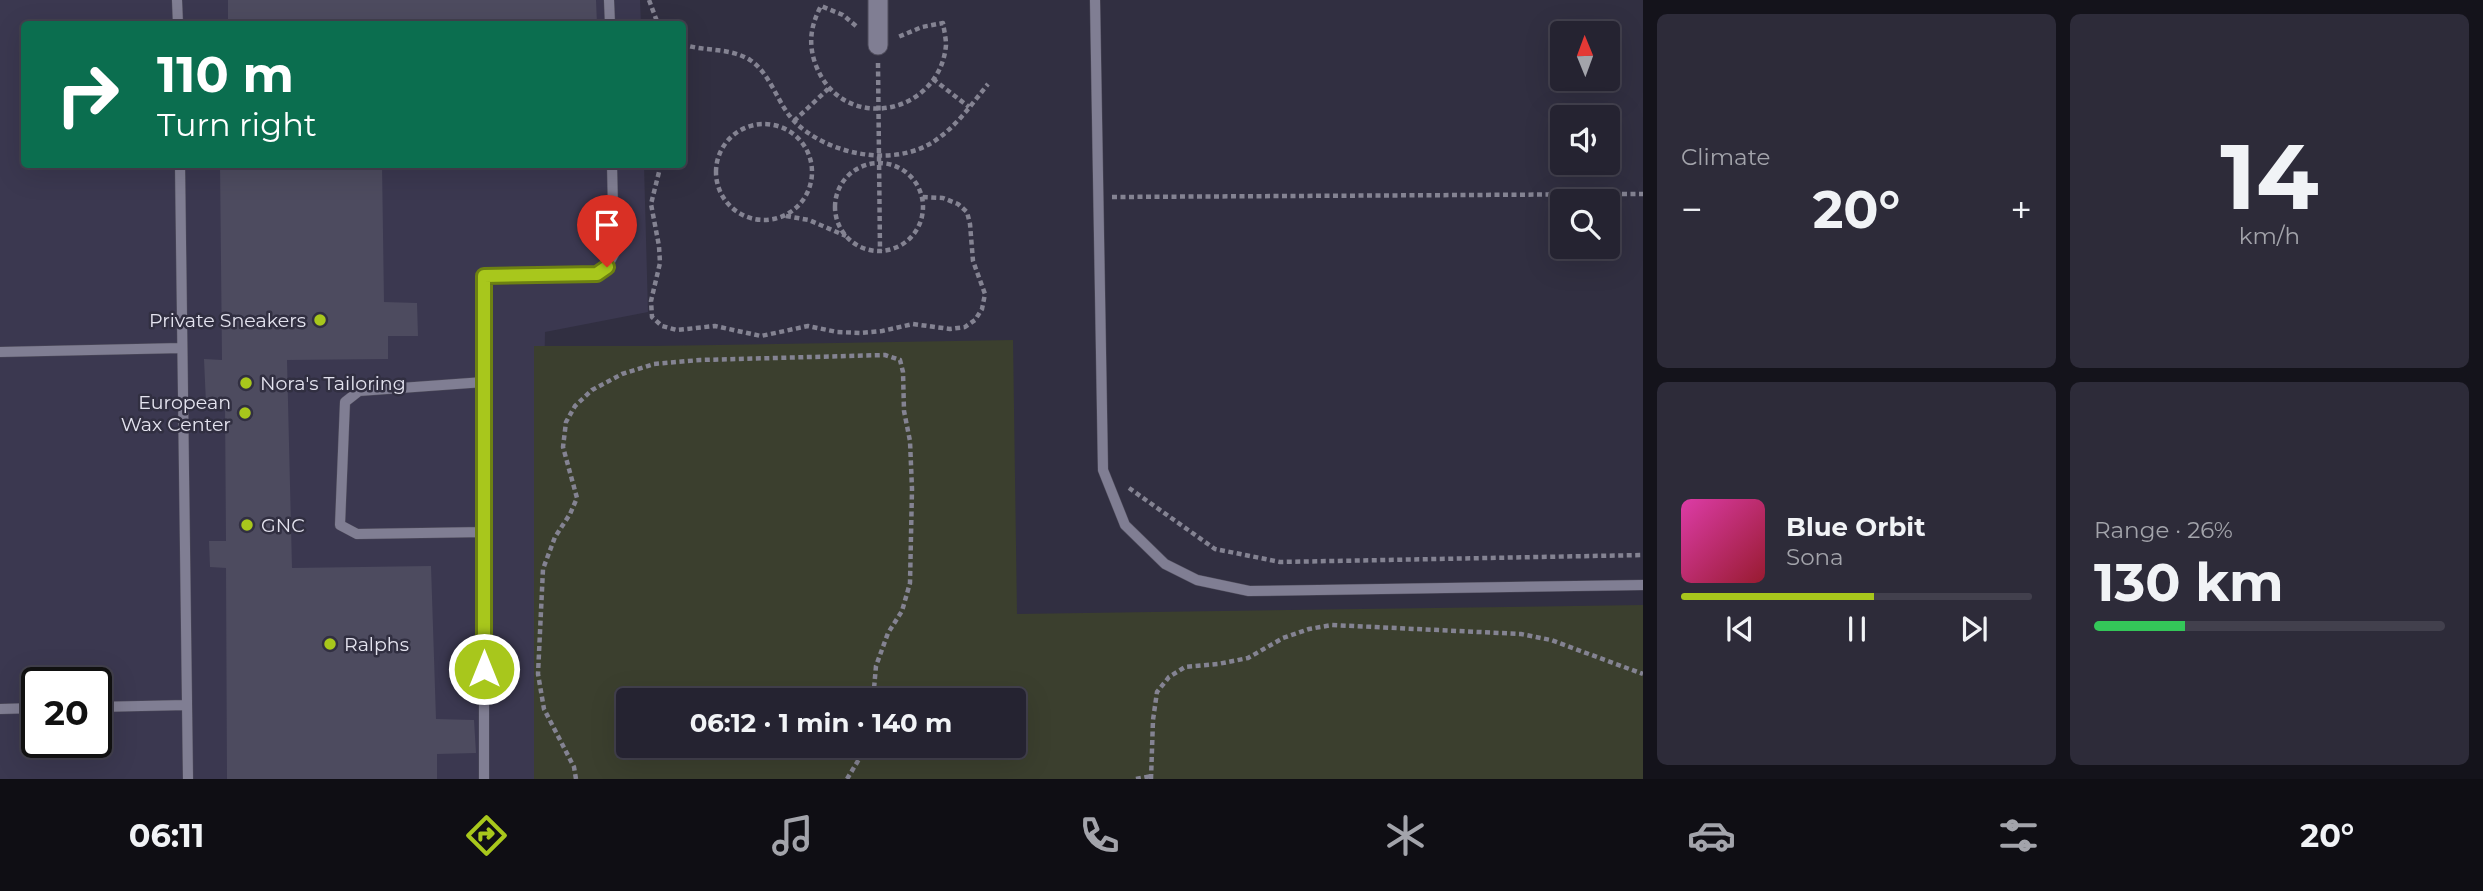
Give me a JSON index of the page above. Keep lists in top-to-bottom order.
{
  "places": [
    "Private Sneakers",
    "Nora's Tailoring",
    "European Wax Center",
    "GNC",
    "Ralphs"
  ],
  "north": "top",
  "page": {
    "tile": [
      "Climate",
      ["14", "km/h"],
      ["Range · 26%", "130 km"]
    ],
    "turn": ["110 m", "Turn right"],
    "heat": ["−", "20°", "+"],
    "song": ["Blue Orbit", "Sona"],
    "limit": "20",
    "trip": "06:12 · 1 min · 140 m",
    "tabs": ["06:11", "20°"]
  }
}
